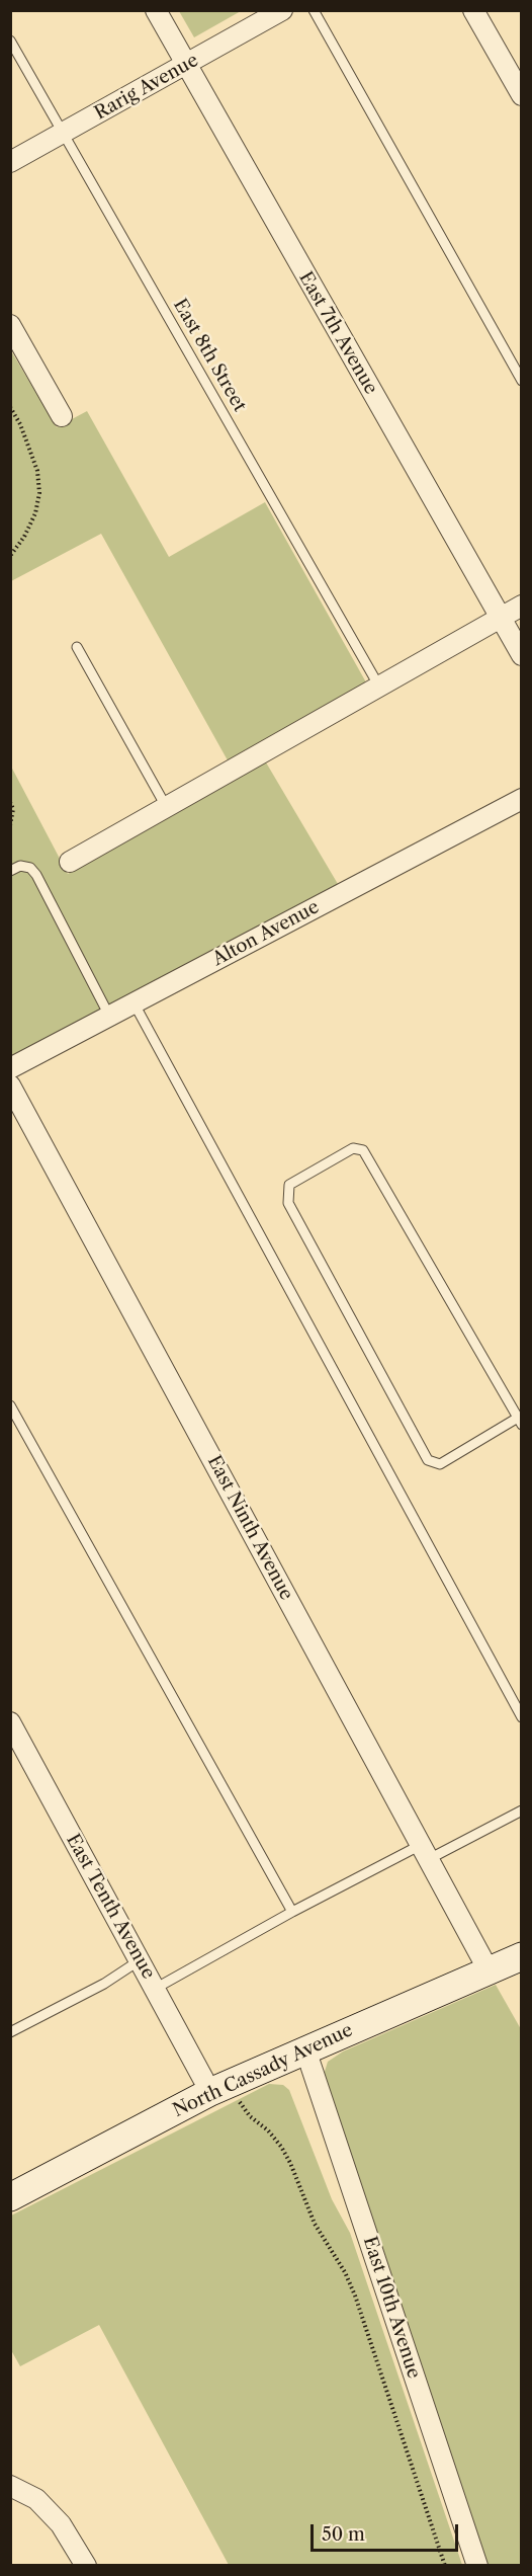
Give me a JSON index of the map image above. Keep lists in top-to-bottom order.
{
  "streets": {
    "main road": ["North Cassady Avenue"],
    "street": [
      "Rarig Avenue",
      "East 7th Avenue",
      "Alton Avenue",
      "East Ninth Avenue",
      "East Tenth Avenue",
      "East 10th Avenue"
    ],
    "lane": ["East 8th Street"]
  },
  "crossings": [
    ["Rarig Avenue", "East 7th Avenue"],
    ["Rarig Avenue", "East 8th Street"],
    ["East Ninth Avenue", "North Cassady Avenue"],
    ["East Tenth Avenue", "North Cassady Avenue"],
    ["North Cassady Avenue", "East 10th Avenue"]
  ],
  "scale_bar": "50 m"
}
